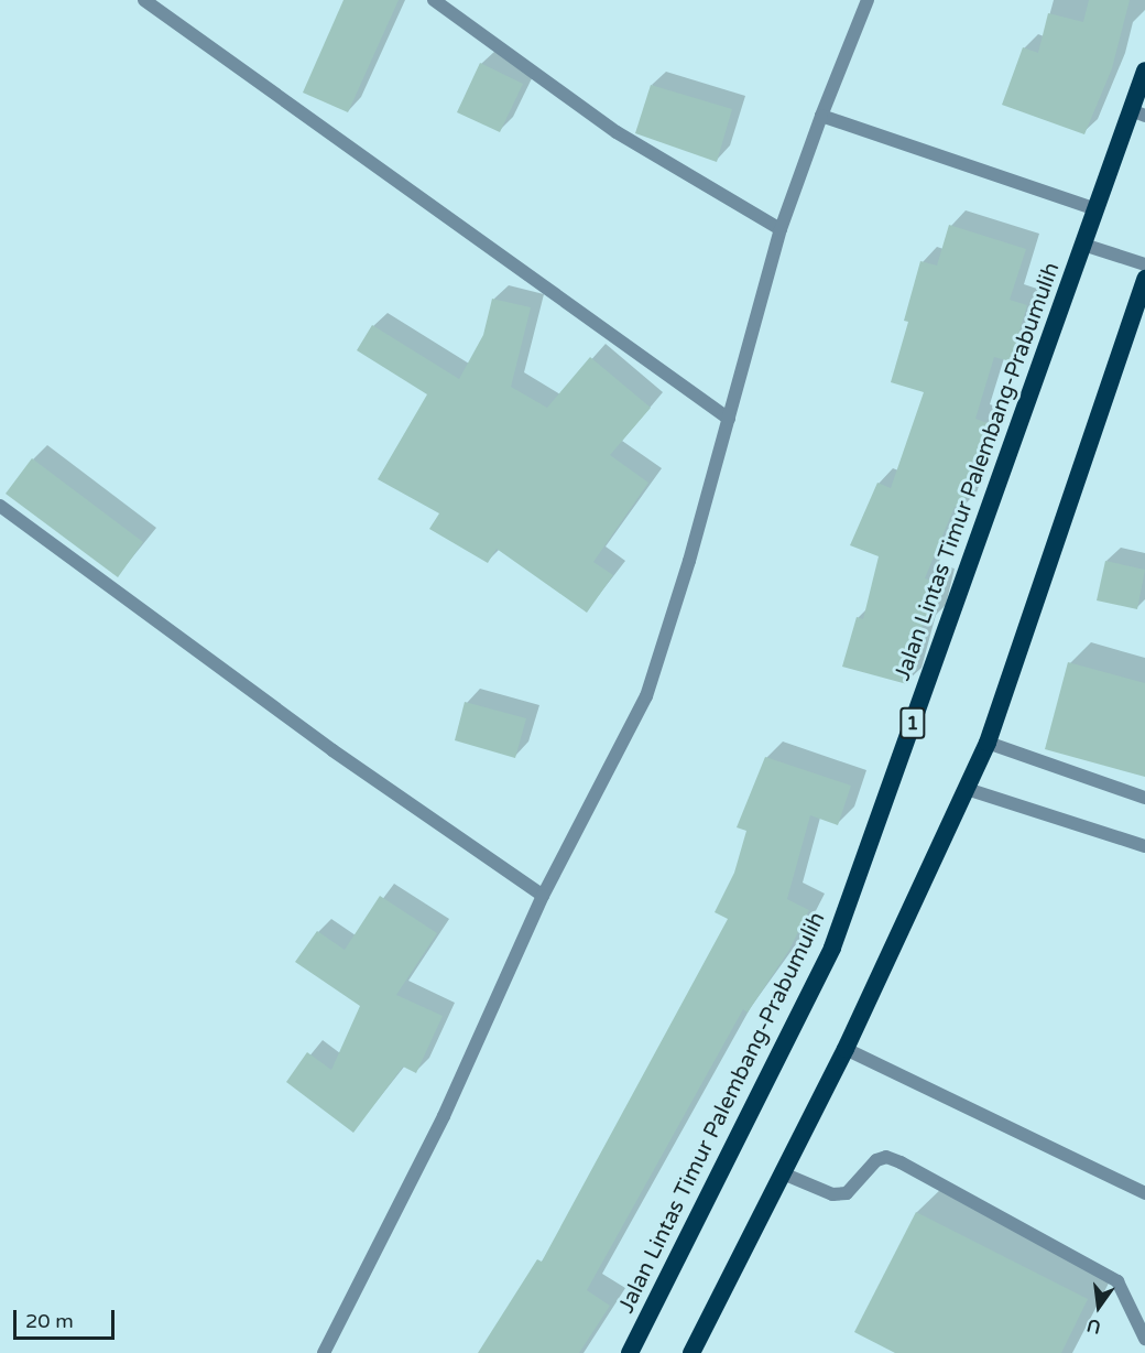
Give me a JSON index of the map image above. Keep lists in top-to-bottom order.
{
  "streets": {
    "highway": ["Jalan Lintas Timur Palembang-Prabumulih", "1"]
  },
  "scale_bar": "20 m",
  "north": "bottom"
}
